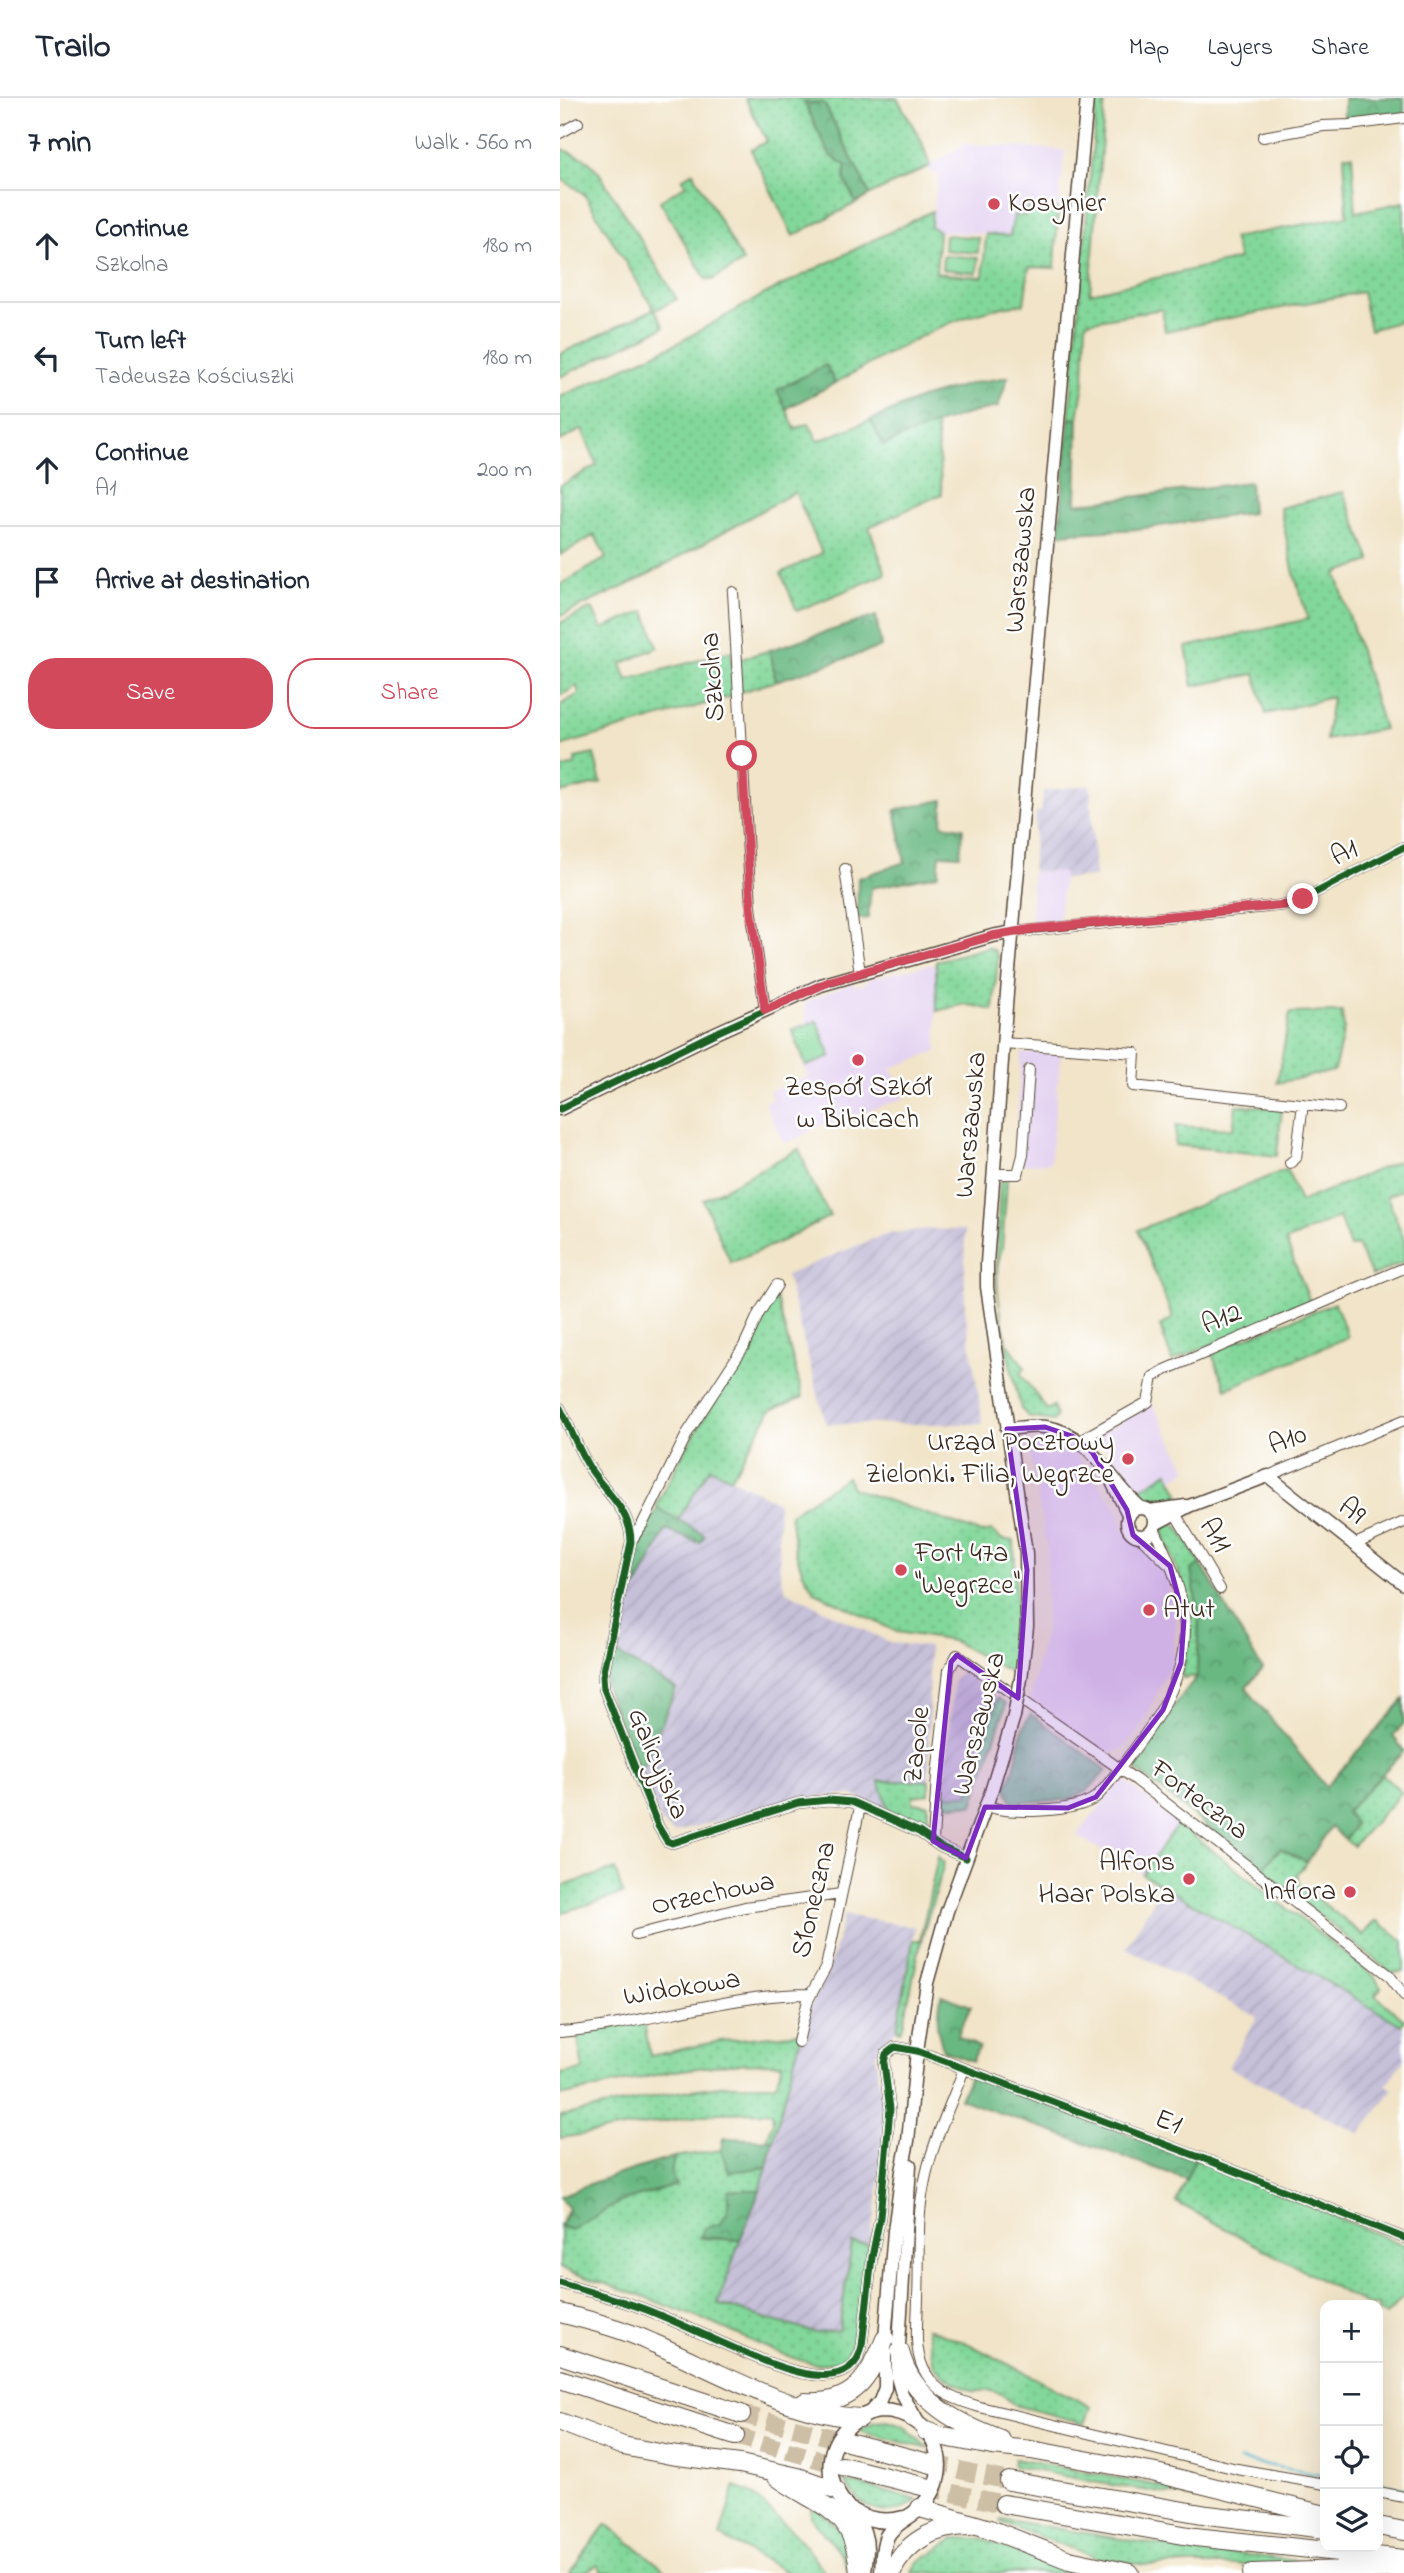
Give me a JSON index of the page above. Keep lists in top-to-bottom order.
{
  "streets": {
    "main road": ["Warszawska", "A10", "A9"],
    "street": [
      "Szkolna",
      "A1",
      "A12",
      "A11",
      "Zapole",
      "Galicyjska",
      "Forteczna",
      "Orzechowa",
      "Słoneczna",
      "Widokowa",
      "E1"
    ]
  },
  "crossings": [
    ["Warszawska", "A1"],
    ["Warszawska", "Galicyjska"],
    ["Warszawska", "E1"],
    ["A10", "A9"],
    ["A10", "A11"],
    ["Zapole", "Galicyjska"],
    ["Zapole", "Forteczna"],
    ["Galicyjska", "Słoneczna"],
    ["Orzechowa", "Słoneczna"],
    ["Słoneczna", "Widokowa"]
  ],
  "places": [
    "Kosynier",
    "Zespół Szkół w Bibicach",
    "Urząd Pocztowy Zielonki. Filia, Węgrzce",
    "Fort 47a \"Węgrzce\"",
    "Atut",
    "Alfons Haar Polska",
    "Inflora"
  ],
  "page": {
    "header": "Trailo",
    "nav": ["Map", "Layers", "Share"],
    "heading": ["7 min", "Walk · 560 m"],
    "list": [
      ["Continue", "Szkolna", "180 m"],
      ["Turn left", "Tadeusza Kościuszki", "180 m"],
      ["Continue", "A1", "200 m"],
      "Arrive at destination"
    ],
    "buttons": ["Save", "Share"],
    "map_buttons": ["+", "−"]
  }
}
